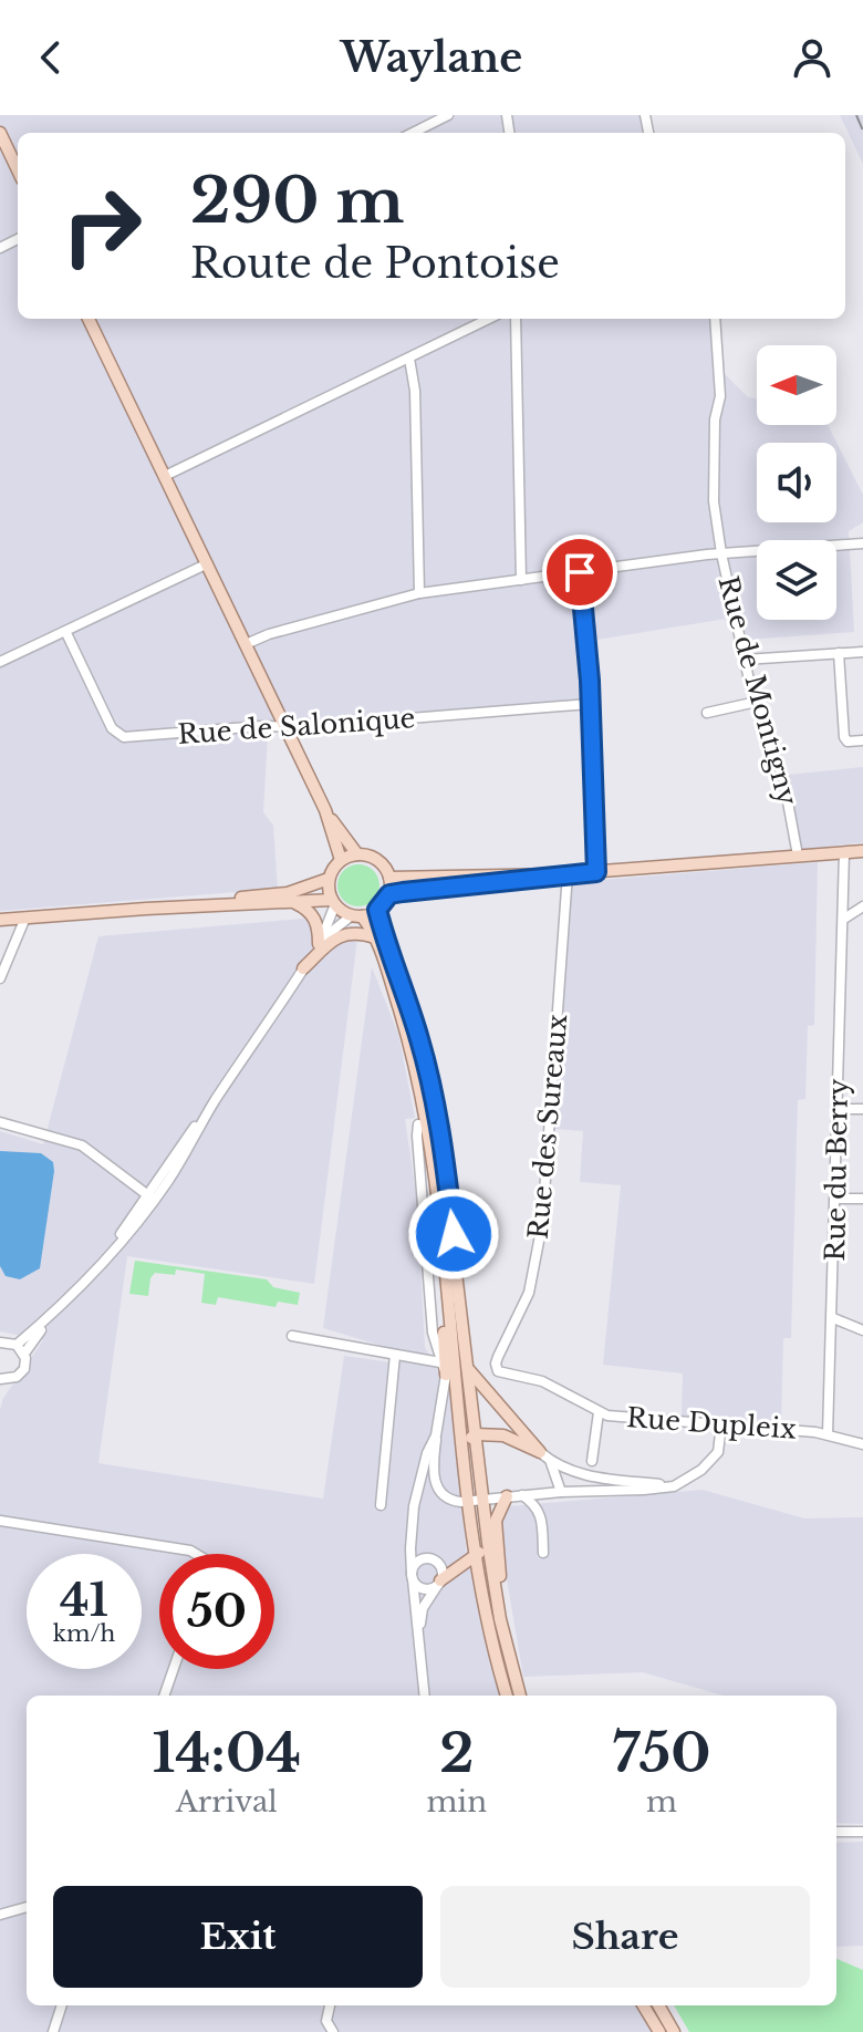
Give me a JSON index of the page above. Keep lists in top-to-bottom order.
{
  "streets": {
    "street": [
      "Rue de Montigny",
      "Rue de Salonique",
      "Rue des Sureaux",
      "Rue du Berry",
      "Rue Dupleix"
    ]
  },
  "crossings": [
    ["Rue des Sureaux", "Rue Dupleix"],
    ["Rue du Berry", "Rue Dupleix"]
  ],
  "north": "left",
  "page": {
    "header": "Waylane",
    "turn": ["290 m", "Route de Pontoise"],
    "speed": "41 km/h",
    "limit": "50",
    "eta": [
      "14:04",
      "Arrival",
      "2",
      "min",
      "750",
      "m"
    ],
    "buttons": ["Exit", "Share"]
  }
}
